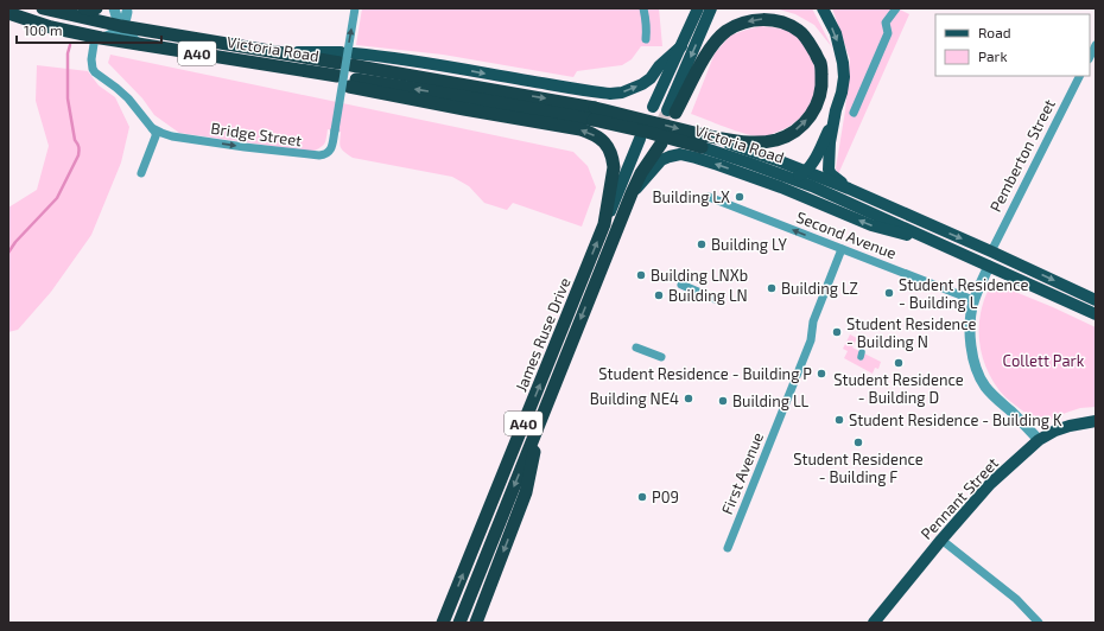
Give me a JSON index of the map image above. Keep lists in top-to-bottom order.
{
  "streets": {
    "highway": ["Victoria Road", "A40", "James Ruse Drive"],
    "main road": ["Pennant Street"],
    "street": [
      "Bridge Street",
      "Pemberton Street",
      "Second Avenue",
      "First Avenue"
    ]
  },
  "crossings": [
    ["Victoria Road", "A40"],
    ["Victoria Road", "Bridge Street"],
    ["Victoria Road", "Pemberton Street"],
    ["A40", "James Ruse Drive"],
    ["Second Avenue", "First Avenue"]
  ],
  "one_way": ["Second Avenue"],
  "parks": ["Collett Park"],
  "places": [
    "Building LX",
    "Building LY",
    "Building LNXb",
    "Building LZ",
    "Student Residence - Building L",
    "Building LN",
    "Student Residence - Building N",
    "Student Residence - Building D",
    "Student Residence - Building P",
    "Building NE4",
    "Building LL",
    "Student Residence - Building K",
    "Student Residence - Building F",
    "P09"
  ],
  "legend": ["Road", "Park"],
  "scale_bar": "100 m"
}
